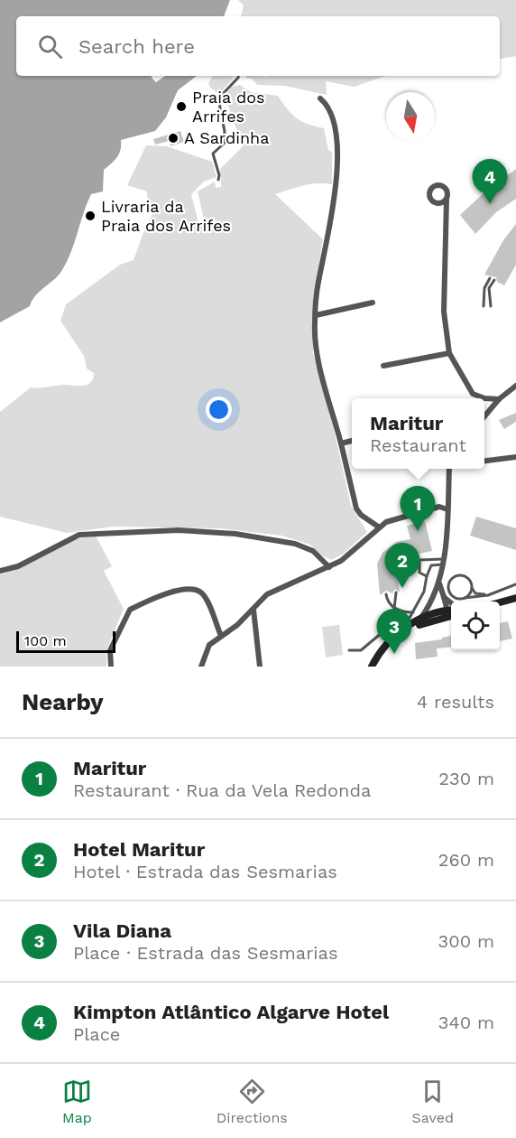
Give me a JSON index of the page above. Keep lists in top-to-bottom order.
{
  "places": ["Praia dos Arrifes", "A Sardinha", "Livraria da Praia dos Arrifes"],
  "scale_bar": "100 m",
  "north": "bottom",
  "page": {
    "search": "Search here",
    "pins": [
      "4",
      "1",
      "2",
      "3"
    ],
    "popup": ["Maritur", "Restaurant"],
    "scale": "100 m",
    "heading": ["Nearby", "4 results"],
    "list": [
      {
        "mark": "1",
        "name": "Maritur",
        "note": "Restaurant · Rua da Vela Redonda",
        "value": "230 m"
      },
      {
        "mark": "2",
        "name": "Hotel Maritur",
        "note": "Hotel · Estrada das Sesmarias",
        "value": "260 m"
      },
      {
        "mark": "3",
        "name": "Vila Diana",
        "note": "Place · Estrada das Sesmarias",
        "value": "300 m"
      },
      {
        "mark": "4",
        "name": "Kimpton Atlântico Algarve Hotel",
        "note": "Place",
        "value": "340 m"
      }
    ],
    "nav": ["Map", "Directions", "Saved"]
  }
}
